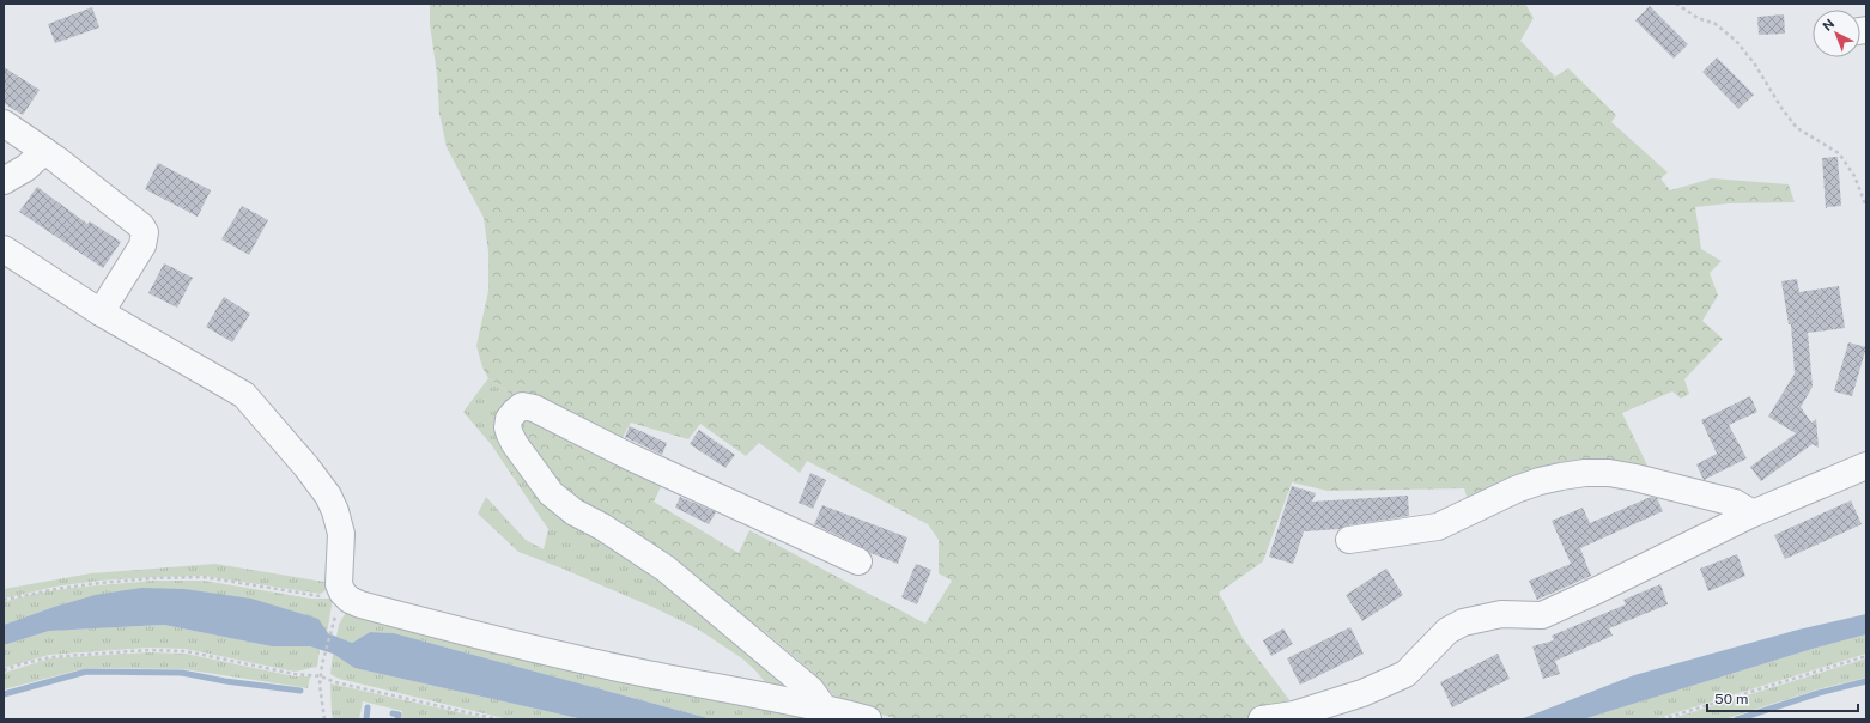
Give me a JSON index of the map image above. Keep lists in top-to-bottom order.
{
  "scale_bar": "50 m",
  "north": "top left"
}
